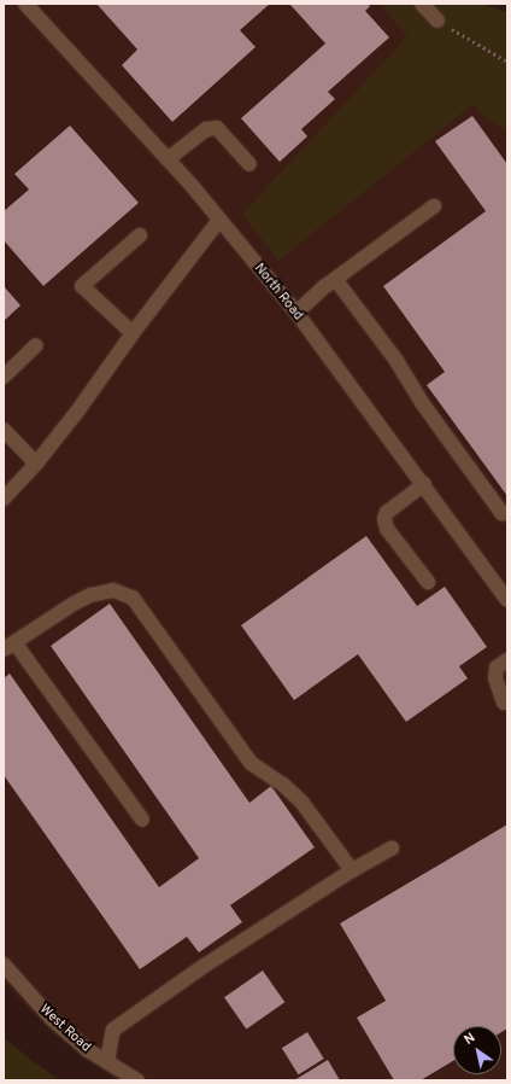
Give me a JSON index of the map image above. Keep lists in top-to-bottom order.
{
  "streets": {
    "street": ["North Road", "West Road"]
  },
  "north": "top left"
}
